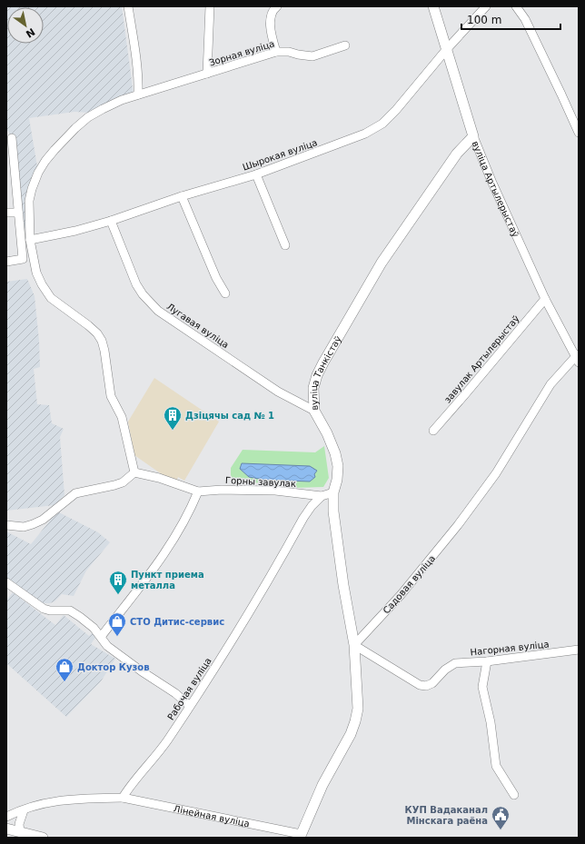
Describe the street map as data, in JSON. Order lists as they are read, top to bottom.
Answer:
{
  "streets": {
    "street": [
      "Зорная вуліца",
      "Шырокая вуліца",
      "вуліца Артылерыстаў",
      "Лугавая вуліца",
      "завулак Артылерыстаў",
      "вуліца Танкістаў",
      "Горны завулак",
      "Садовая вуліца",
      "Нагорная вуліца",
      "Рабочая вуліца",
      "Лінейная вуліца"
    ]
  },
  "crossings": [
    ["Зорная вуліца", "Шырокая вуліца"],
    ["Шырокая вуліца", "вуліца Артылерыстаў"],
    ["Шырокая вуліца", "Лугавая вуліца"],
    ["вуліца Артылерыстаў", "завулак Артылерыстаў"],
    ["вуліца Артылерыстаў", "вуліца Танкістаў"],
    ["вуліца Артылерыстаў", "Садовая вуліца"],
    ["Лугавая вуліца", "вуліца Танкістаў"],
    ["вуліца Танкістаў", "Садовая вуліца"],
    ["вуліца Танкістаў", "Нагорная вуліца"],
    ["Горны завулак", "Рабочая вуліца"],
    ["Садовая вуліца", "Нагорная вуліца"],
    ["Рабочая вуліца", "Лінейная вуліца"]
  ],
  "places": {
    "building": ["Дзіцячы сад № 1", "Пункт приема металла"],
    "shop": ["СТО Дитис-сервис", "Доктор Кузов"],
    "public building": ["КУП Вадаканал Мінскага раёна"]
  },
  "scale_bar": "100 m",
  "north": "bottom right"
}
